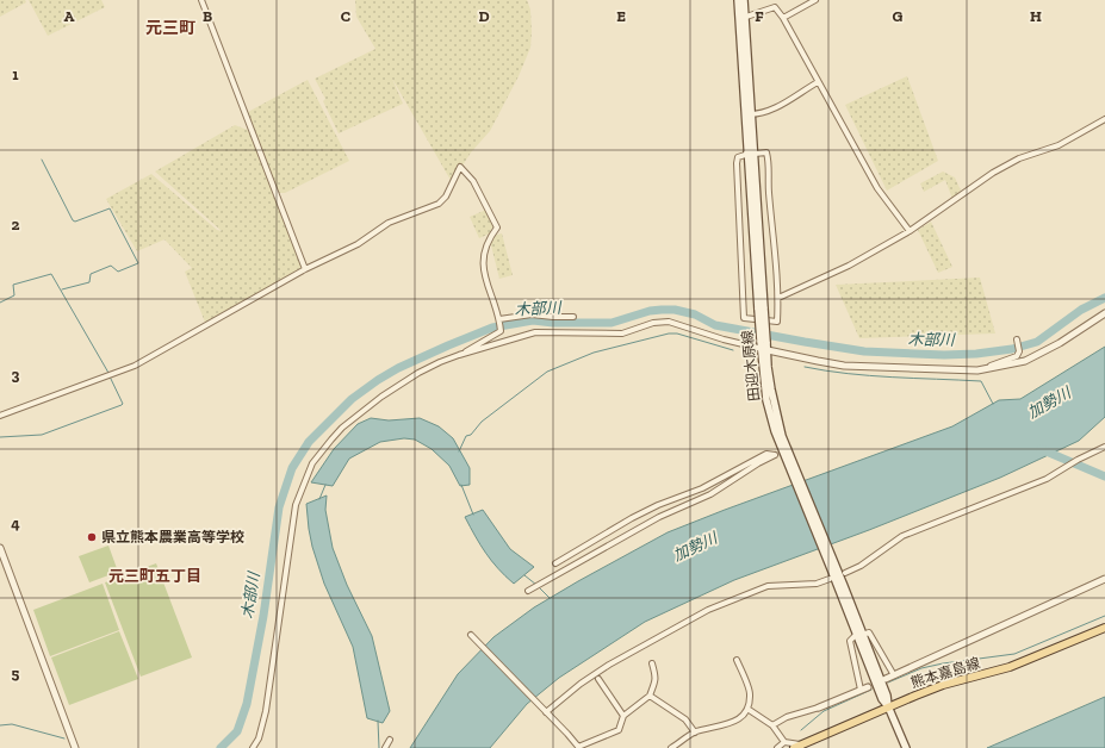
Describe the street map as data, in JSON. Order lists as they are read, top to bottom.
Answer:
{
  "streets": {
    "main road": ["田迎木原線", "熊本嘉島線"]
  },
  "crossings": [
    ["田迎木原線", "熊本嘉島線"]
  ],
  "districts": ["元三町", "元三町五丁目"],
  "water": ["木部川", "加勢川"],
  "places": ["県立熊本農業高等学校"],
  "grid": {
    "columns": [
      "A",
      "B",
      "C",
      "D",
      "E",
      "F",
      "G",
      "H"
    ],
    "rows": [
      "1",
      "2",
      "3",
      "4",
      "5"
    ]
  }
}
